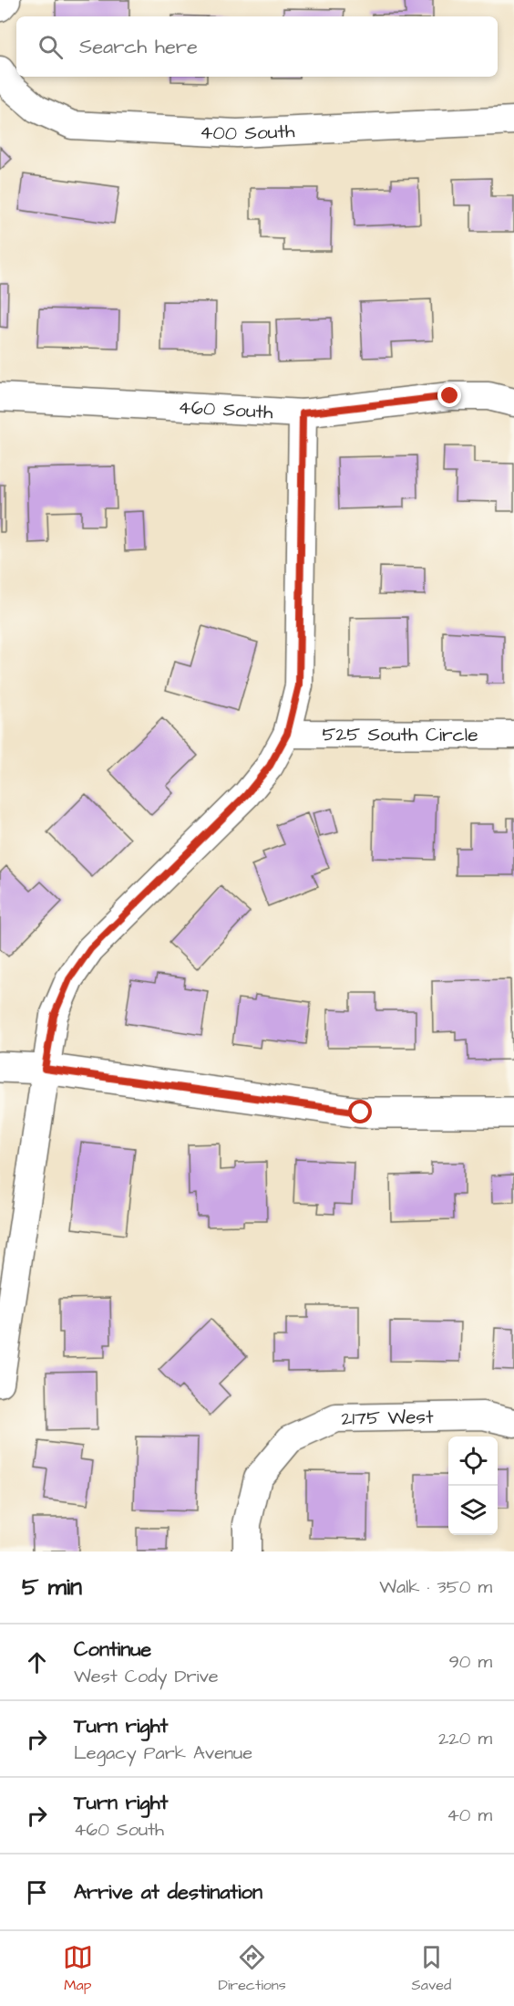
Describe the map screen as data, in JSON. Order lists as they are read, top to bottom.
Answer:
{
  "streets": {
    "street": [
      "400 South",
      "460 South",
      "525 South Circle",
      "2175 West"
    ]
  },
  "page": {
    "search": "Search here",
    "heading": ["5 min", "Walk · 350 m"],
    "list": [
      ["Continue", "West Cody Drive", "90 m"],
      ["Turn right", "Legacy Park Avenue", "220 m"],
      ["Turn right", "460 South", "40 m"],
      "Arrive at destination"
    ],
    "nav": ["Map", "Directions", "Saved"]
  }
}
